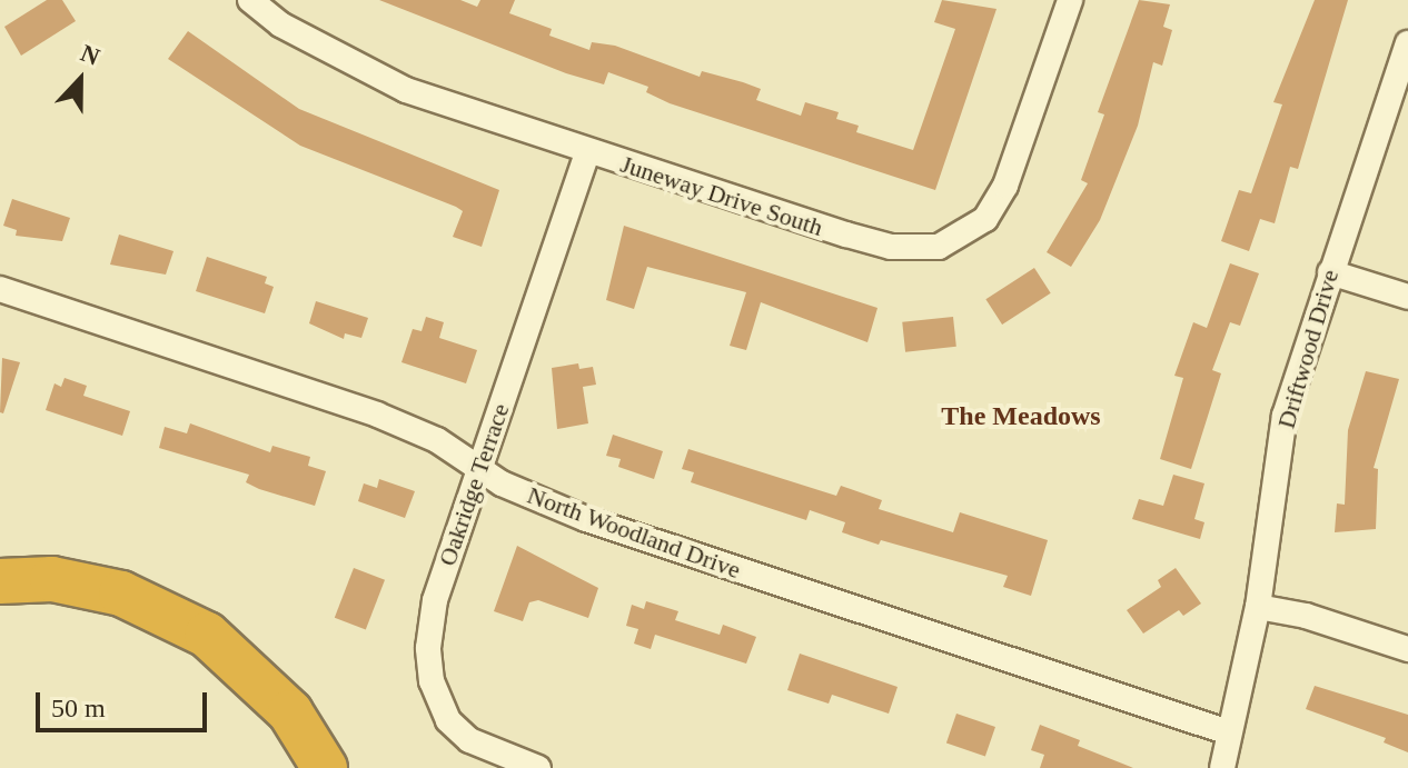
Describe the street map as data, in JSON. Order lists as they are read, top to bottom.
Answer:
{
  "streets": {
    "street": [
      "Juneway Drive South",
      "Driftwood Drive",
      "Oakridge Terrace",
      "North Woodland Drive"
    ]
  },
  "crossings": [
    ["Juneway Drive South", "Oakridge Terrace"],
    ["Driftwood Drive", "North Woodland Drive"],
    ["Oakridge Terrace", "North Woodland Drive"]
  ],
  "districts": ["The Meadows"],
  "scale_bar": "50 m",
  "north": "top"
}
